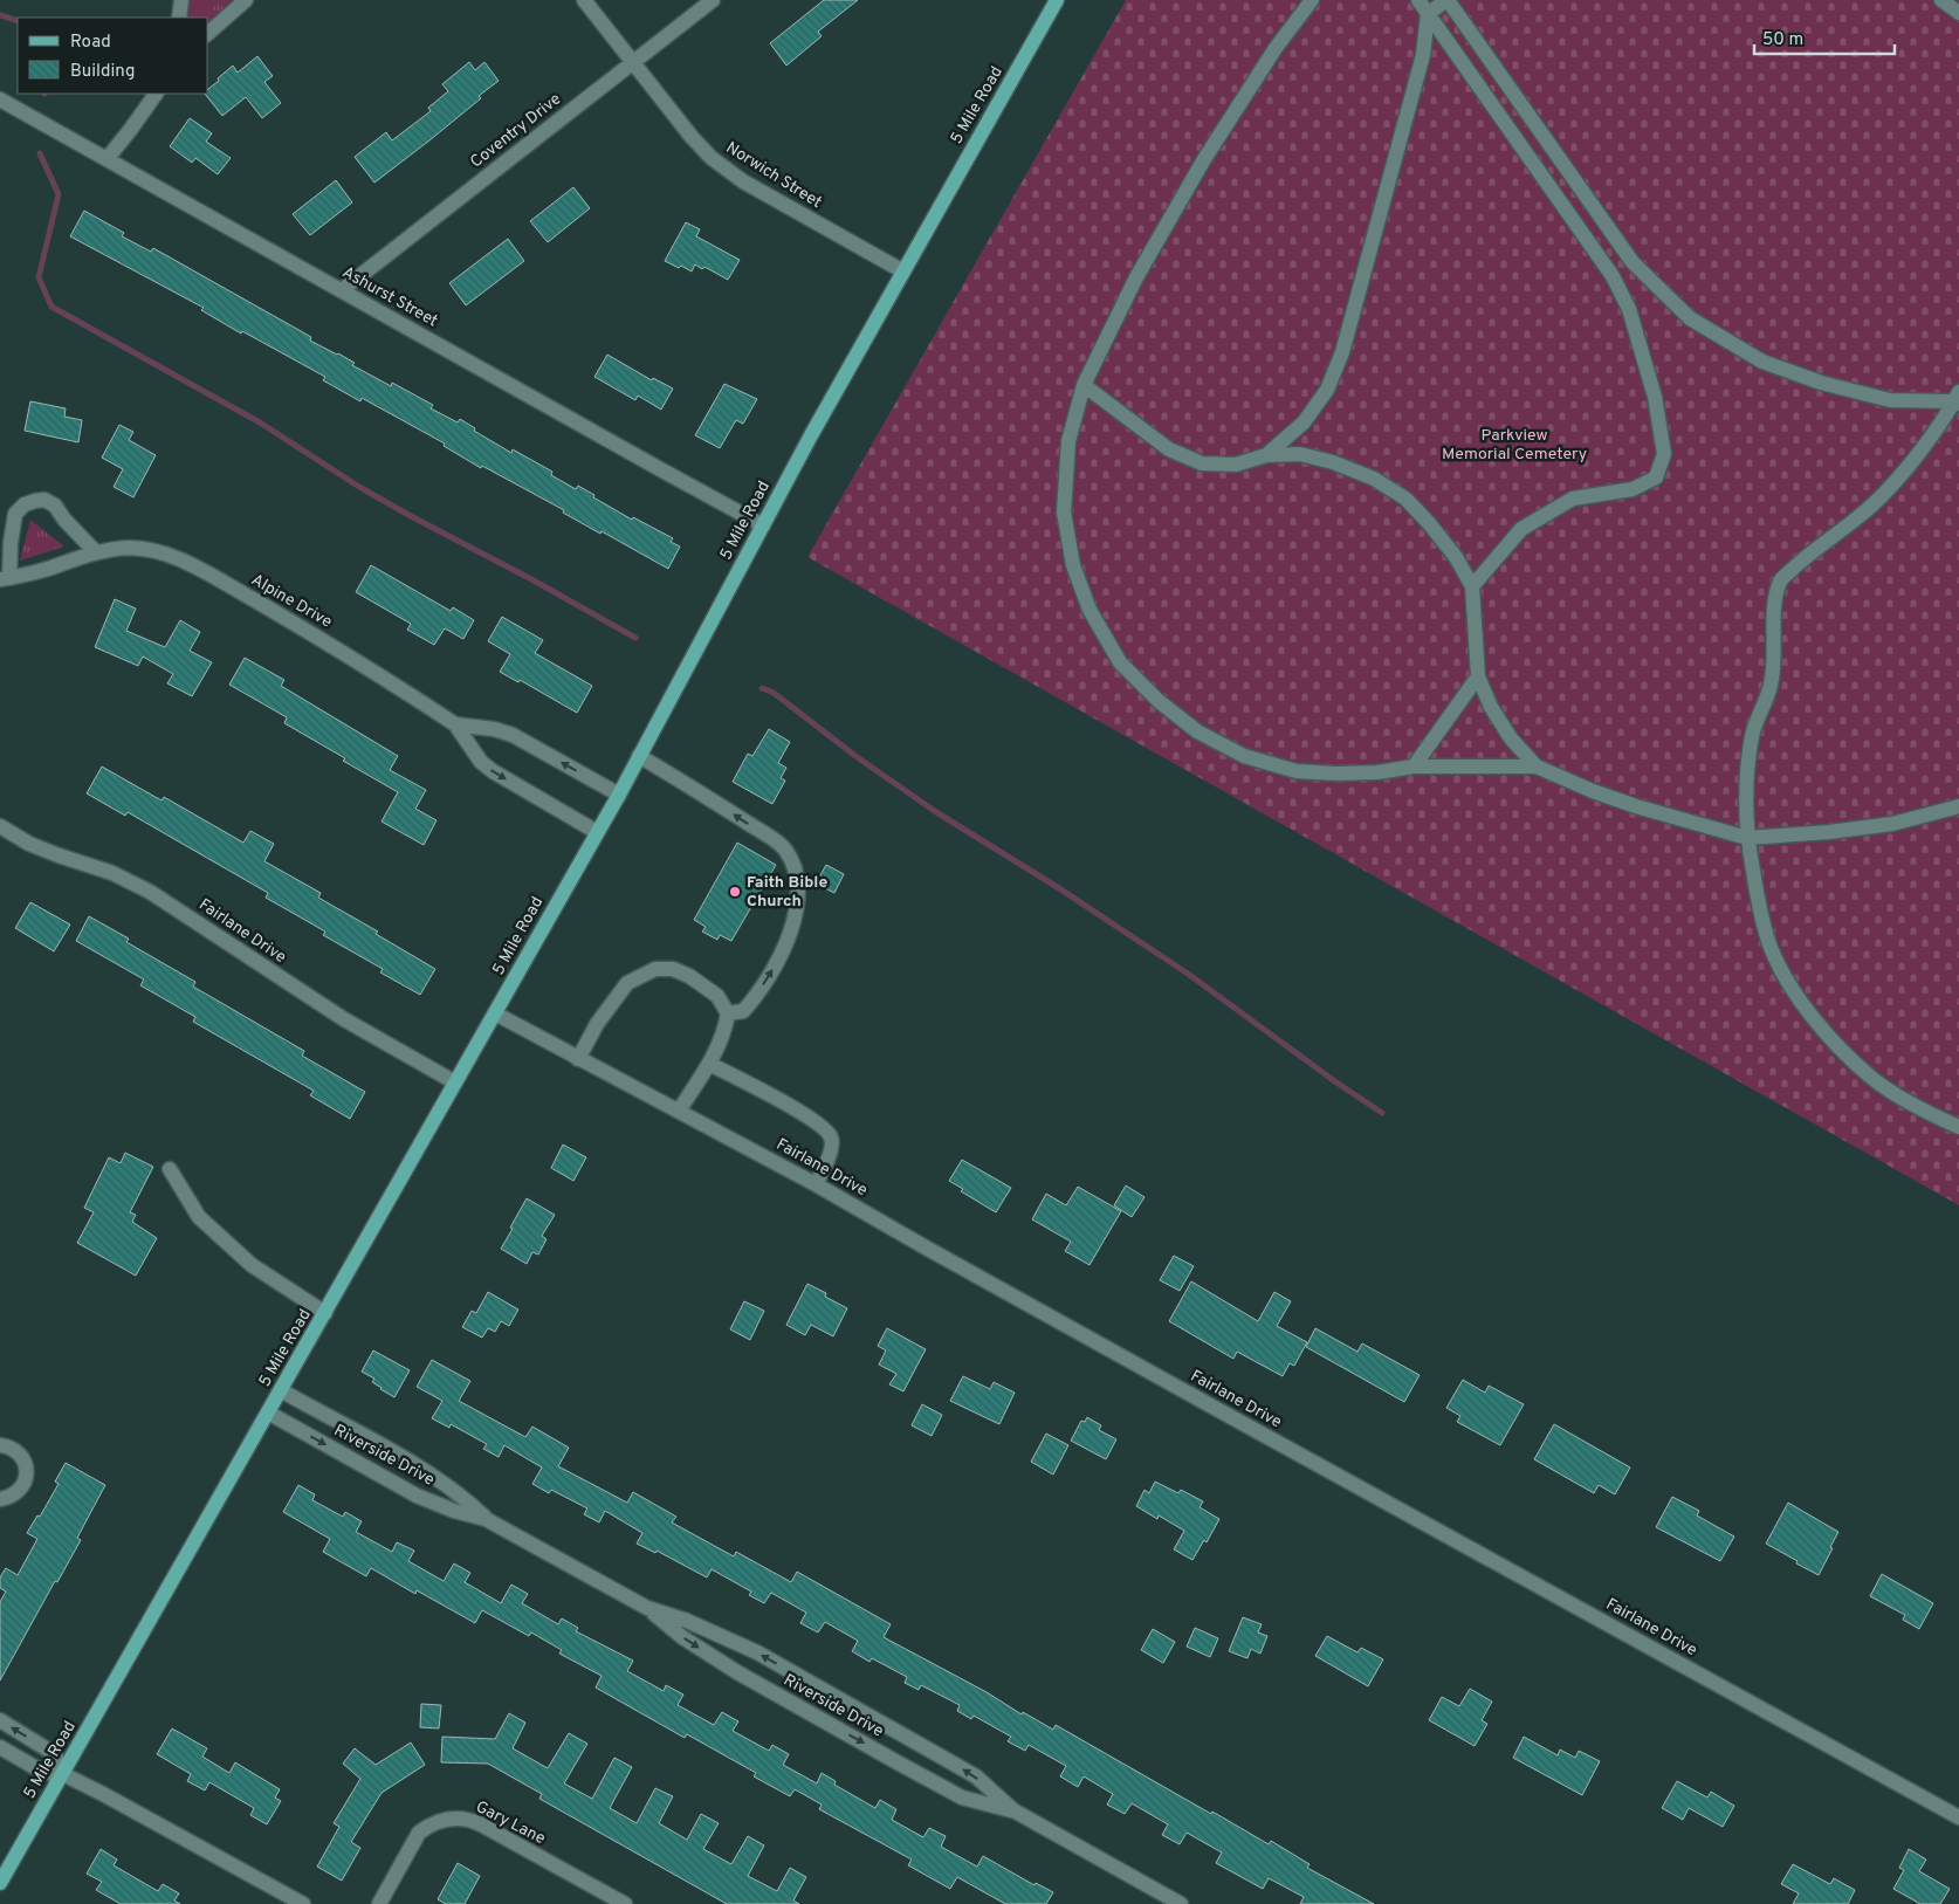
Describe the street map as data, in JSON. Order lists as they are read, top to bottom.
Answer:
{
  "streets": {
    "main road": ["5 Mile Road"],
    "street": [
      "Coventry Drive",
      "Norwich Street",
      "Ashurst Street",
      "Alpine Drive",
      "Fairlane Drive",
      "Riverside Drive",
      "Gary Lane"
    ]
  },
  "crossings": [
    ["5 Mile Road", "Norwich Street"],
    ["5 Mile Road", "Ashurst Street"],
    ["5 Mile Road", "Alpine Drive"],
    ["5 Mile Road", "Fairlane Drive"],
    ["5 Mile Road", "Riverside Drive"],
    ["Coventry Drive", "Norwich Street"],
    ["Coventry Drive", "Ashurst Street"]
  ],
  "parks": ["Parkview Memorial Cemetery"],
  "places": ["Faith Bible Church"],
  "legend": ["Road", "Building"],
  "scale_bar": "50 m"
}
